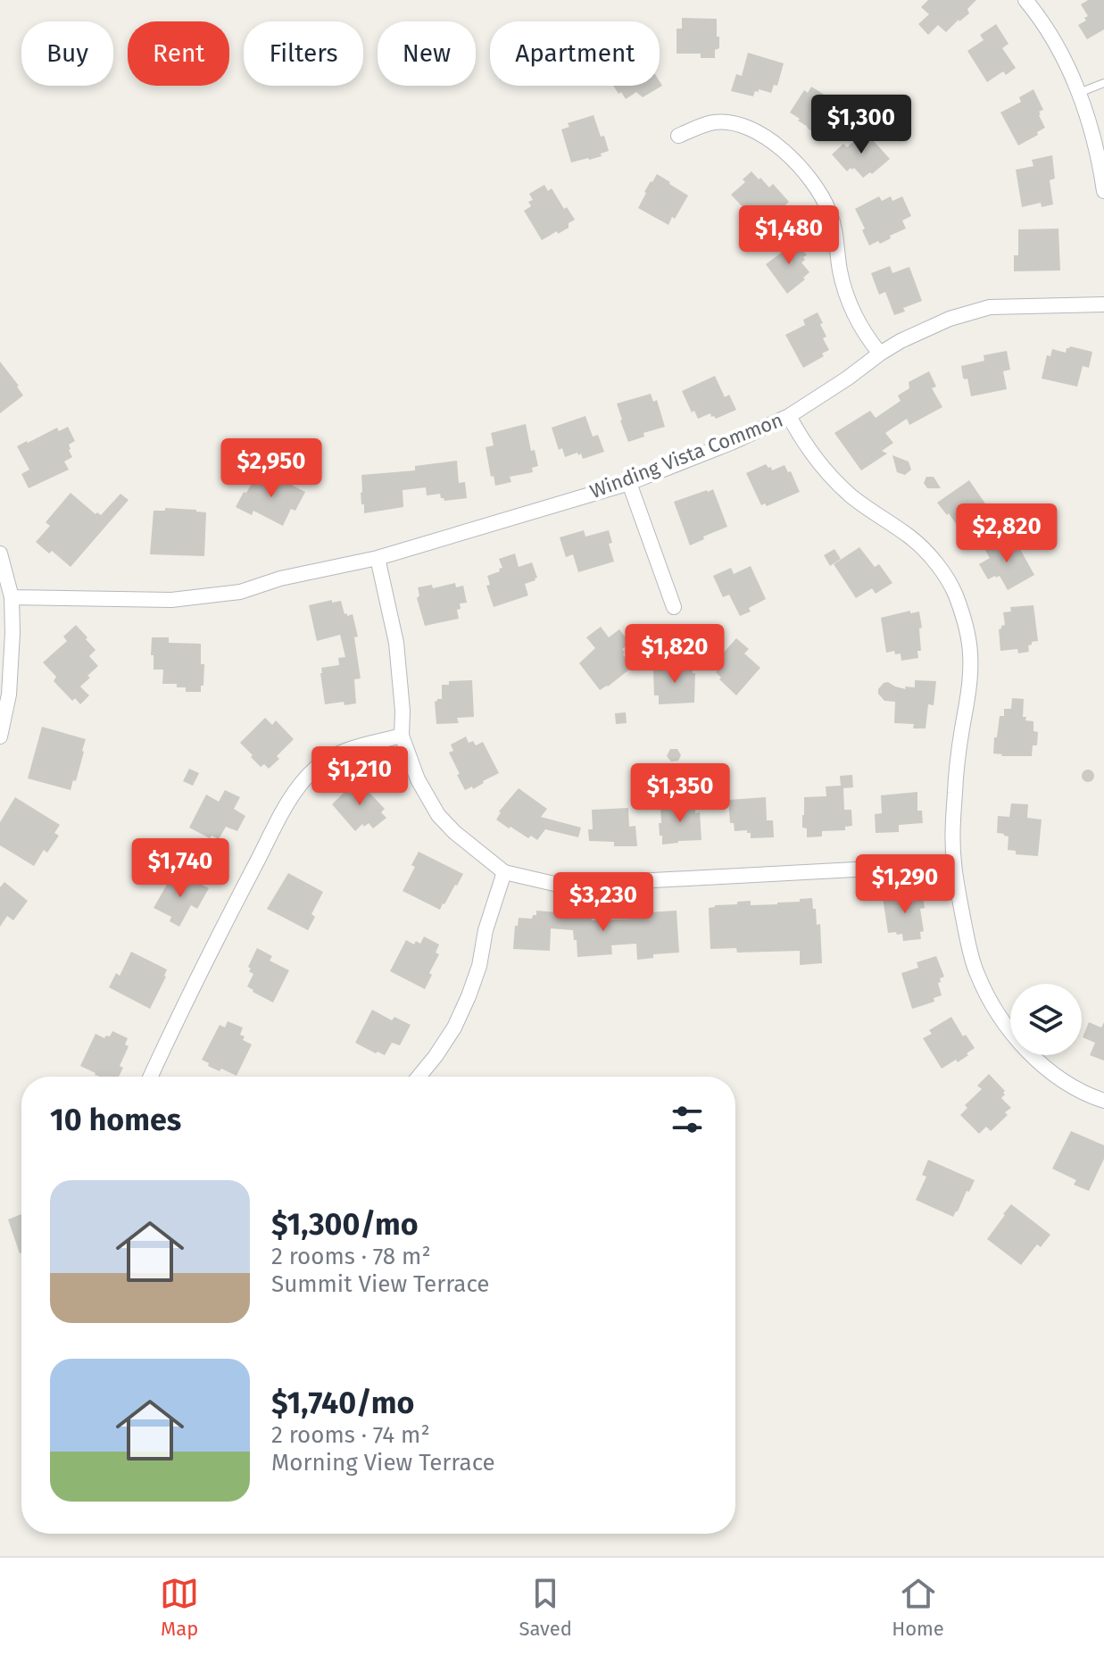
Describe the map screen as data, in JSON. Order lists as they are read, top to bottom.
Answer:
{
  "streets": {
    "street": ["Winding Vista Common"]
  },
  "page": {
    "chip": [
      "Buy",
      "Rent",
      "Filters",
      "New",
      "Apartment"
    ],
    "price": [
      "$1,300",
      "$1,480",
      "$2,950",
      "$2,820",
      "$1,820",
      "$1,210",
      "$1,350",
      "$1,740",
      "$1,290",
      "$3,230"
    ],
    "heading": "10 homes",
    "list": [
      {
        "name": "$1,300/mo",
        "note": "2 rooms · 78 m² · Summit View Terrace"
      },
      {
        "name": "$1,740/mo",
        "note": "2 rooms · 74 m² · Morning View Terrace"
      }
    ],
    "tabs": ["Map", "Saved", "Home"]
  }
}
